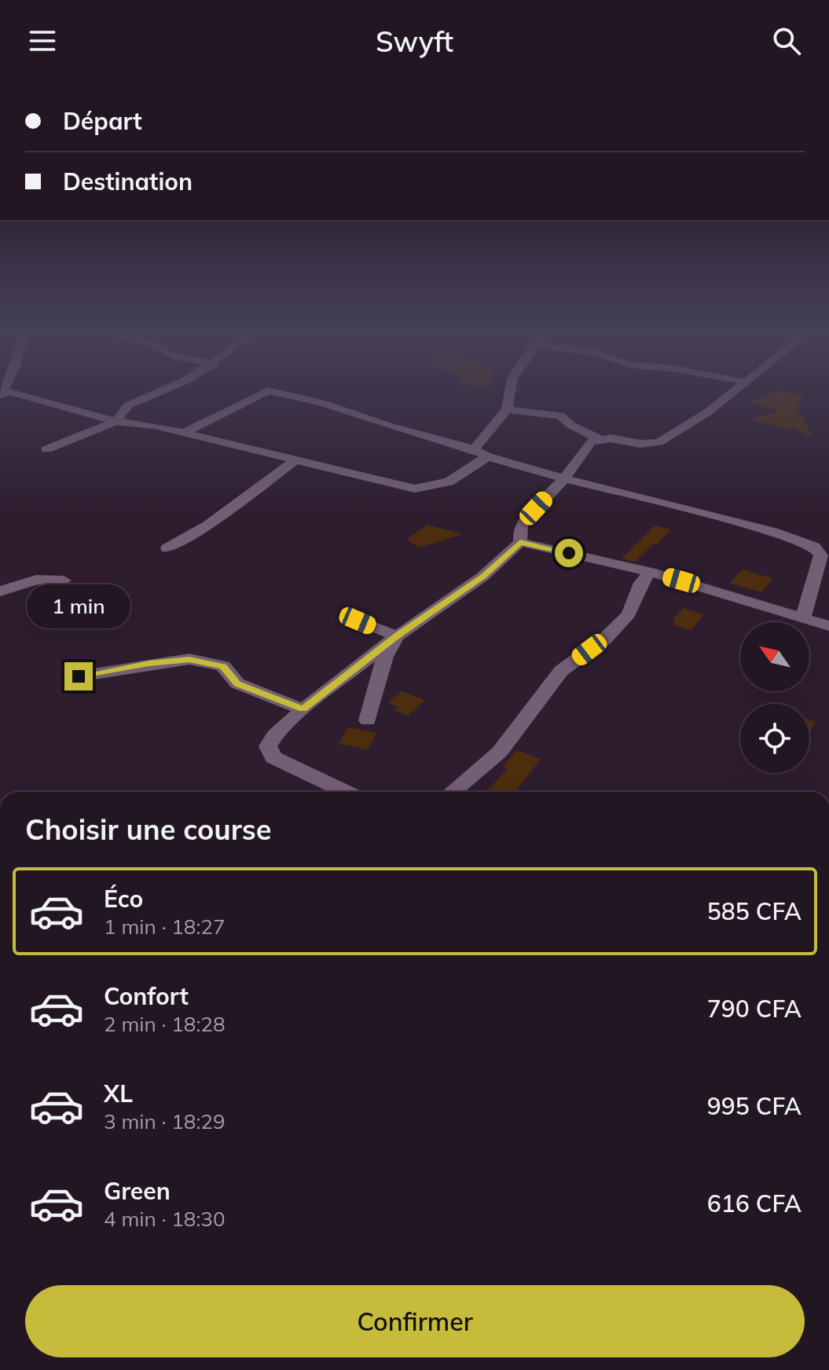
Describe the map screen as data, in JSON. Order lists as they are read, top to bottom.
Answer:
{
  "north": "top left",
  "page": {
    "header": "Swyft",
    "banner": ["Départ", "Destination"],
    "bubble": "1 min",
    "heading": "Choisir une course",
    "list": [
      {
        "name": "Éco",
        "note": "1 min · 18:27",
        "value": "585 CFA"
      },
      {
        "name": "Confort",
        "note": "2 min · 18:28",
        "value": "790 CFA"
      },
      {
        "name": "XL",
        "note": "3 min · 18:29",
        "value": "995 CFA"
      },
      {
        "name": "Green",
        "note": "4 min · 18:30",
        "value": "616 CFA"
      }
    ],
    "buttons": "Confirmer"
  }
}
